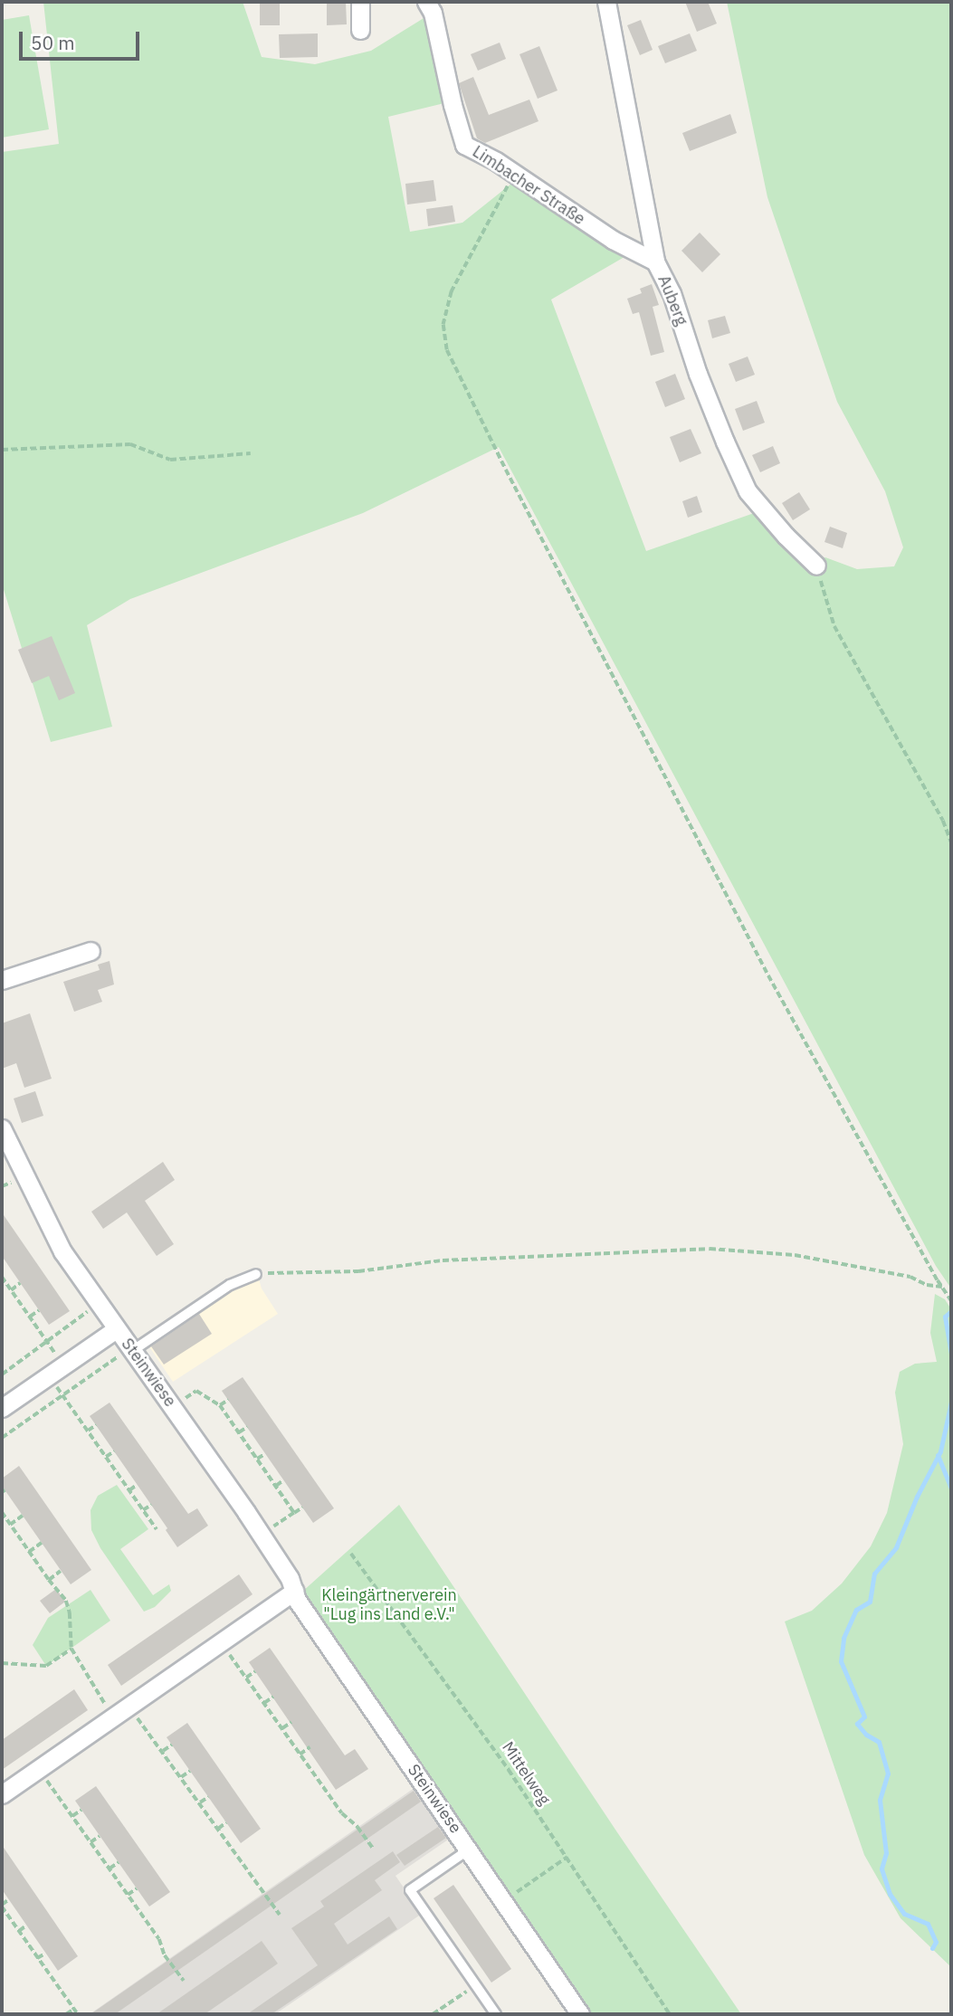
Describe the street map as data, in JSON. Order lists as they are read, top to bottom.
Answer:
{
  "streets": {
    "street": ["Limbacher Straße", "Auberg", "Steinwiese"],
    "path": ["Mittelweg"]
  },
  "crossings": [
    ["Limbacher Straße", "Auberg"]
  ],
  "parks": ["Kleingärtnerverein \"Lug ins Land e.V.\""],
  "scale_bar": "50 m"
}
